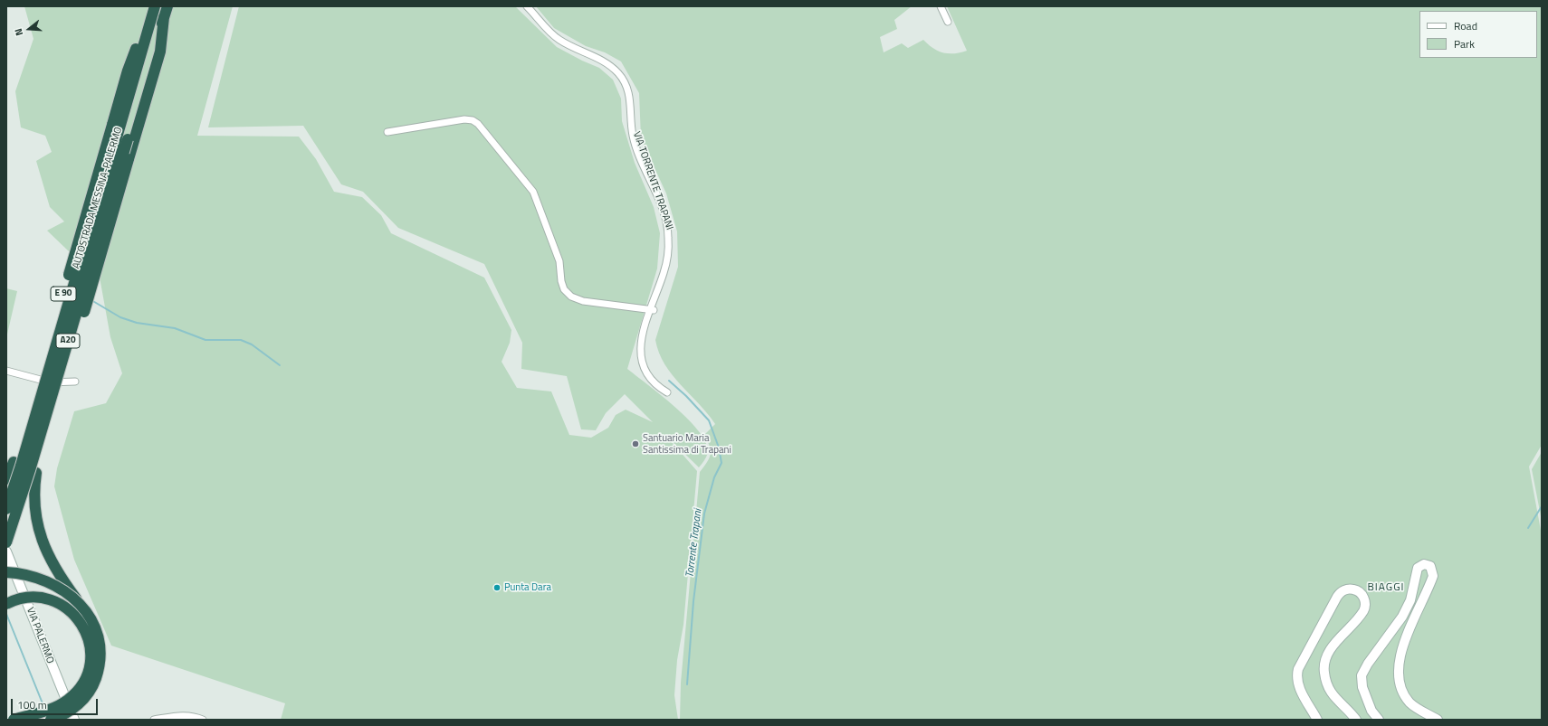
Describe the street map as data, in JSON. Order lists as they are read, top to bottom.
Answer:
{
  "streets": {
    "highway": ["AUTOSTRADA MESSINA-PALERMO", "E 90", "A20"],
    "main road": ["VIA PALERMO"],
    "street": ["VIA TORRENTE TRAPANI"]
  },
  "crossings": [
    ["AUTOSTRADA MESSINA-PALERMO", "E 90"]
  ],
  "districts": ["BIAGGI"],
  "water": ["Torrente Trapani"],
  "places": ["Santuario Maria Santissima di Trapani", "Punta Dara"],
  "legend": ["Road", "Park"],
  "scale_bar": "100 m",
  "north": "left"
}
